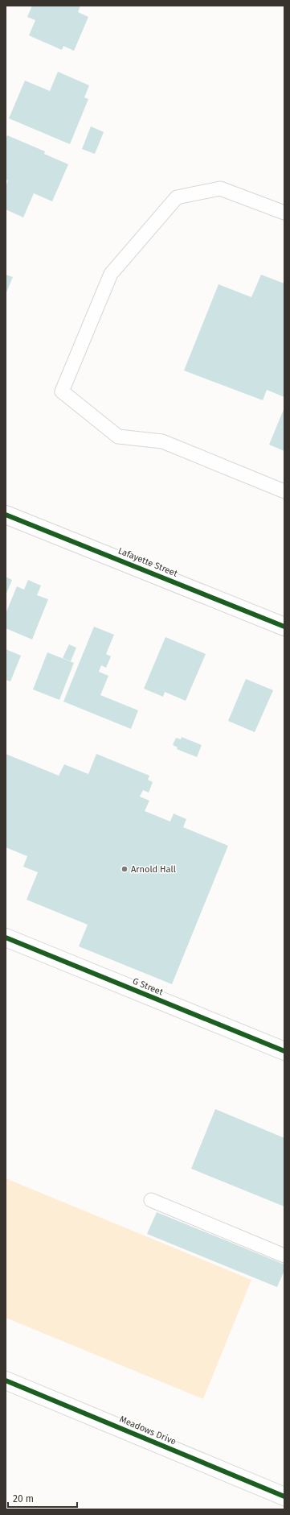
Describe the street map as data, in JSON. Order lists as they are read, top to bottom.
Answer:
{
  "streets": {
    "street": ["Lafayette Street", "G Street", "Meadows Drive"]
  },
  "places": ["Arnold Hall"],
  "scale_bar": "20 m"
}
